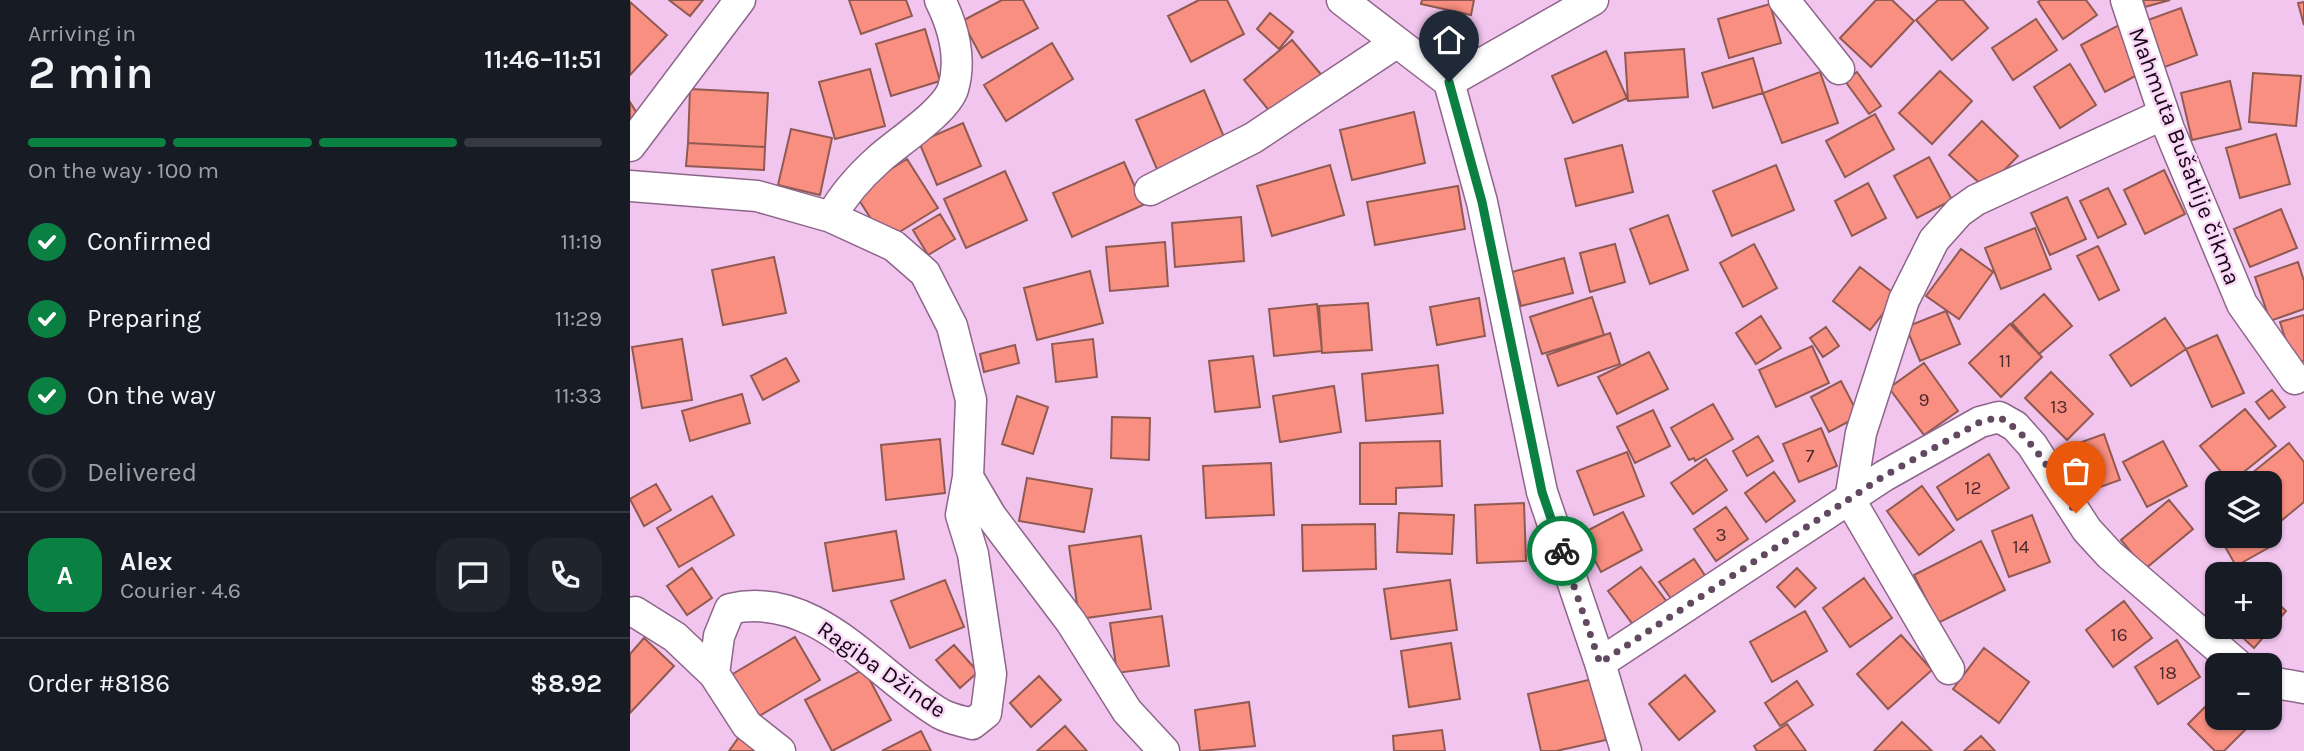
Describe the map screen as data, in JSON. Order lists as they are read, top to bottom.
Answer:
{
  "streets": {
    "street": ["Mahmuta Bušatlije čikma", "Ragiba Džinde"]
  },
  "house_numbers": [
    "11",
    "9",
    "13",
    "7",
    "12",
    "3",
    "14",
    "16",
    "18"
  ],
  "page": {
    "heading": ["2 min", "Arriving in", "11:46–11:51"],
    "panel": [
      "Alex",
      "Courier · 4.6",
      "Order #8186",
      "$8.92"
    ],
    "bar": "On the way · 100 m",
    "list": [
      ["Confirmed", "11:19"],
      ["Preparing", "11:29"],
      ["On the way", "11:33"],
      "Delivered"
    ],
    "map_buttons": ["+", "−"],
    "round": "A"
  }
}
